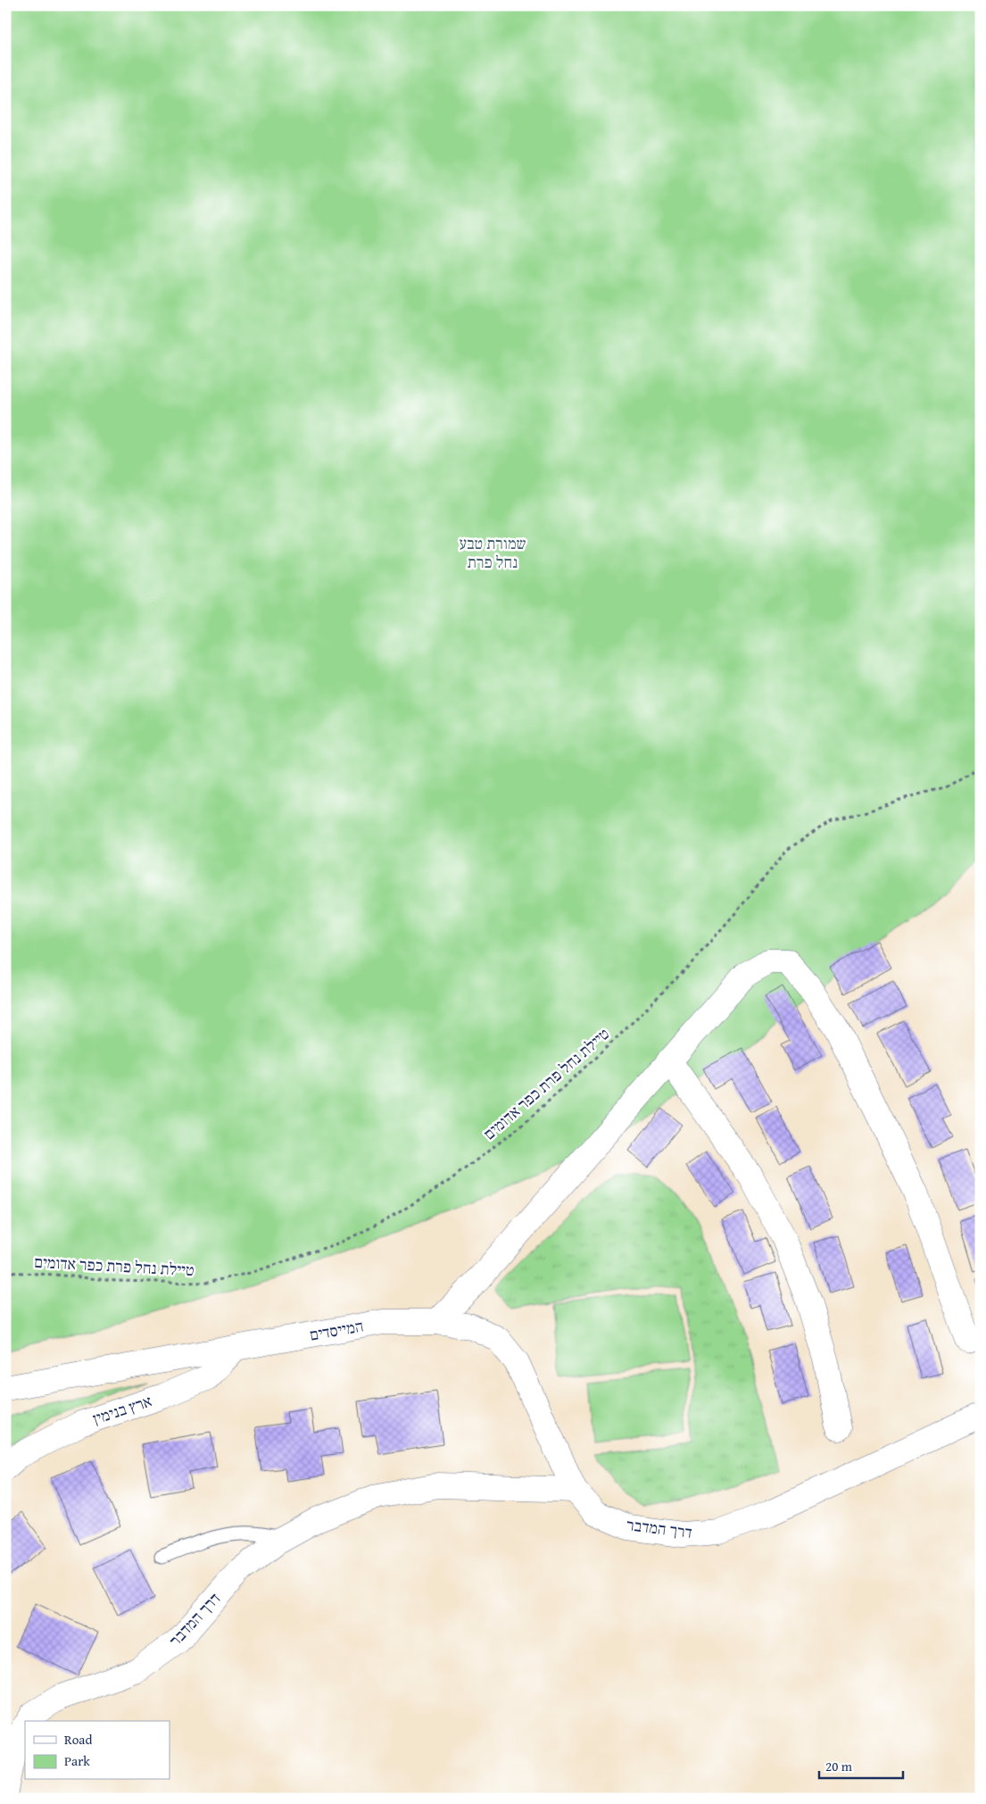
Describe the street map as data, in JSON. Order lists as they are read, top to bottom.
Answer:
{
  "streets": {
    "street": ["המייסדים", "ארץ בנימין", "דרך המדבר"],
    "path": ["טיילת נחל פרת כפר אדומים"]
  },
  "crossings": [
    ["המייסדים", "ארץ בנימין"],
    ["המייסדים", "דרך המדבר"]
  ],
  "parks": ["שמורת טבע נחל פרת"],
  "legend": ["Road", "Park"],
  "scale_bar": "20 m"
}
